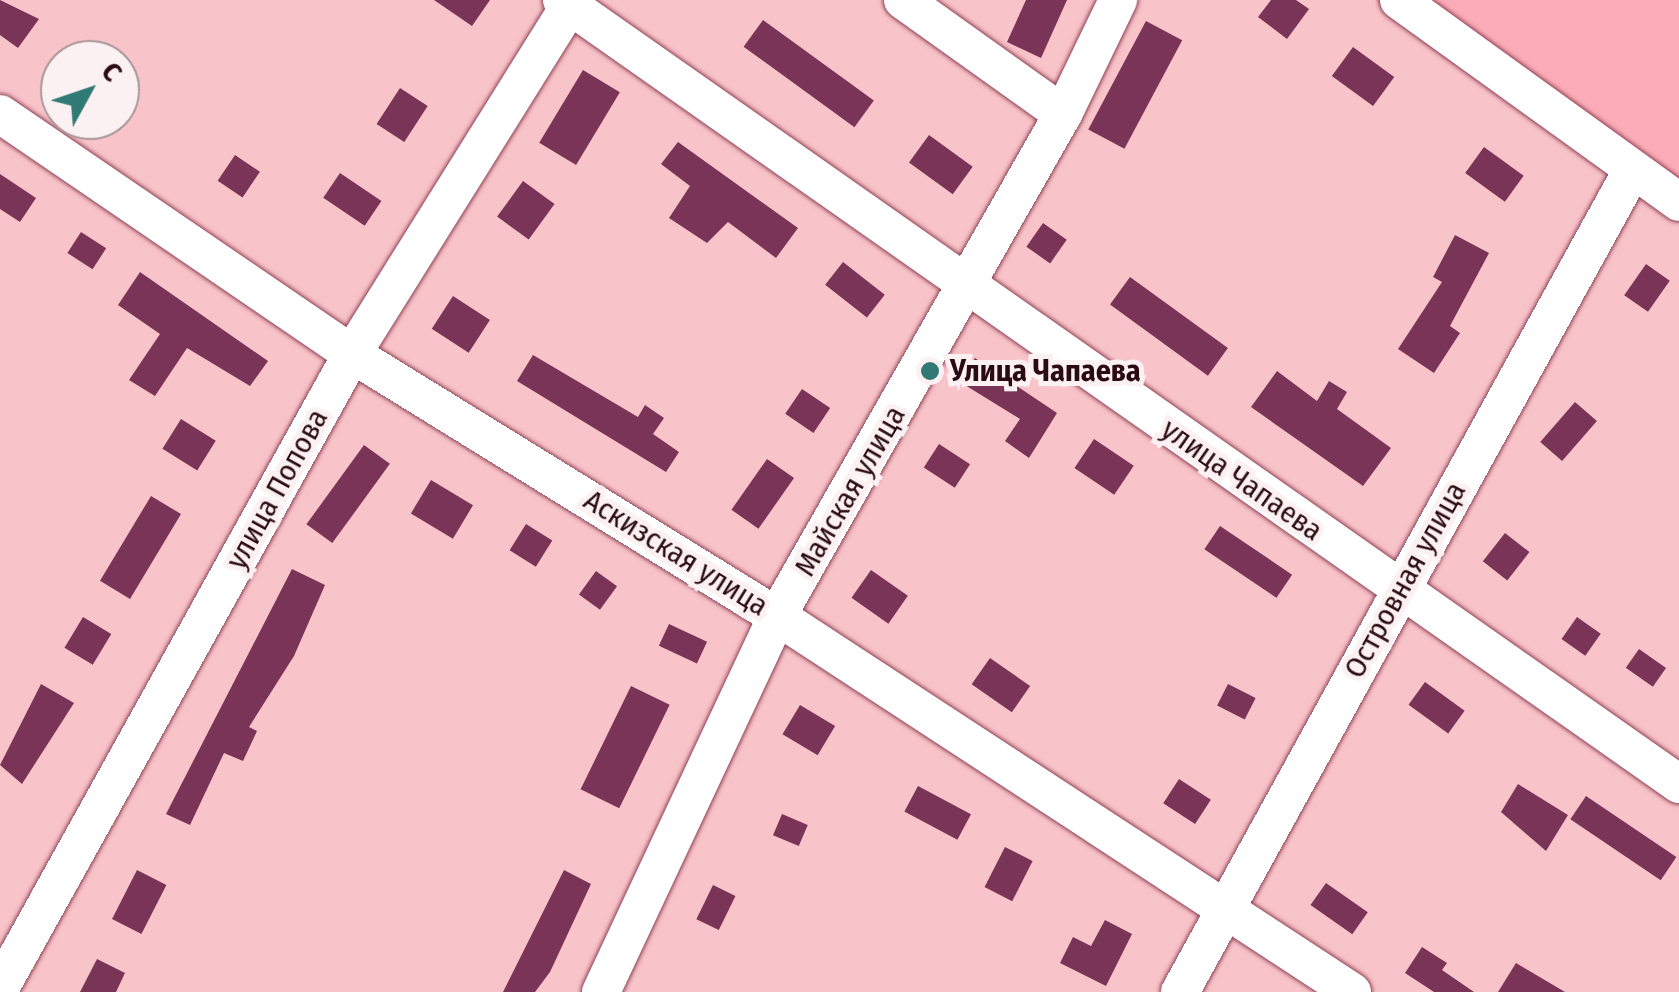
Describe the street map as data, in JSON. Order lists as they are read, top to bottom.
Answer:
{
  "streets": {
    "street": [
      "улица Чапаева",
      "улица Попова",
      "Майская улица",
      "Аскизская улица",
      "Островная улица"
    ]
  },
  "crossings": [
    ["улица Чапаева", "улица Попова"],
    ["улица Чапаева", "Майская улица"],
    ["улица Чапаева", "Островная улица"],
    ["улица Попова", "Аскизская улица"],
    ["Майская улица", "Аскизская улица"],
    ["Аскизская улица", "Островная улица"]
  ],
  "places": ["Улица Чапаева"],
  "north": "top right"
}
